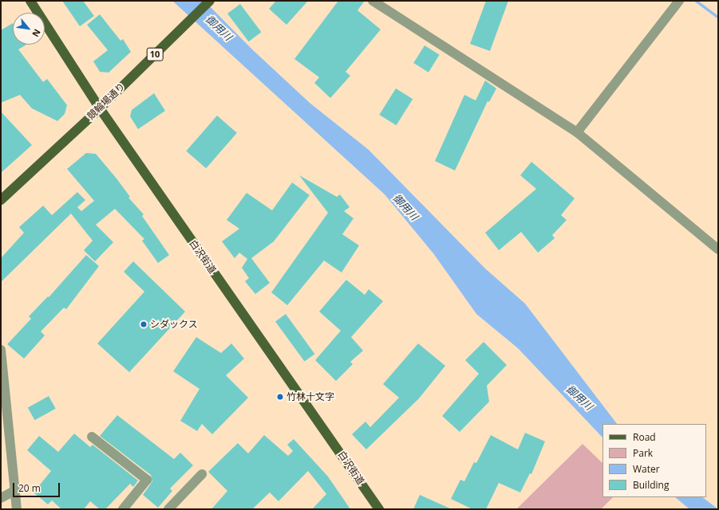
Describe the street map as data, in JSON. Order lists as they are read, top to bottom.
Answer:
{
  "streets": {
    "main road": ["10", "競輪場通り", "白沢街道"]
  },
  "crossings": [
    ["競輪場通り", "白沢街道"]
  ],
  "water": ["御用川"],
  "places": ["シダックス", "竹林十文字"],
  "legend": [
    "Road",
    "Park",
    "Water",
    "Building"
  ],
  "scale_bar": "20 m",
  "north": "bottom right"
}
